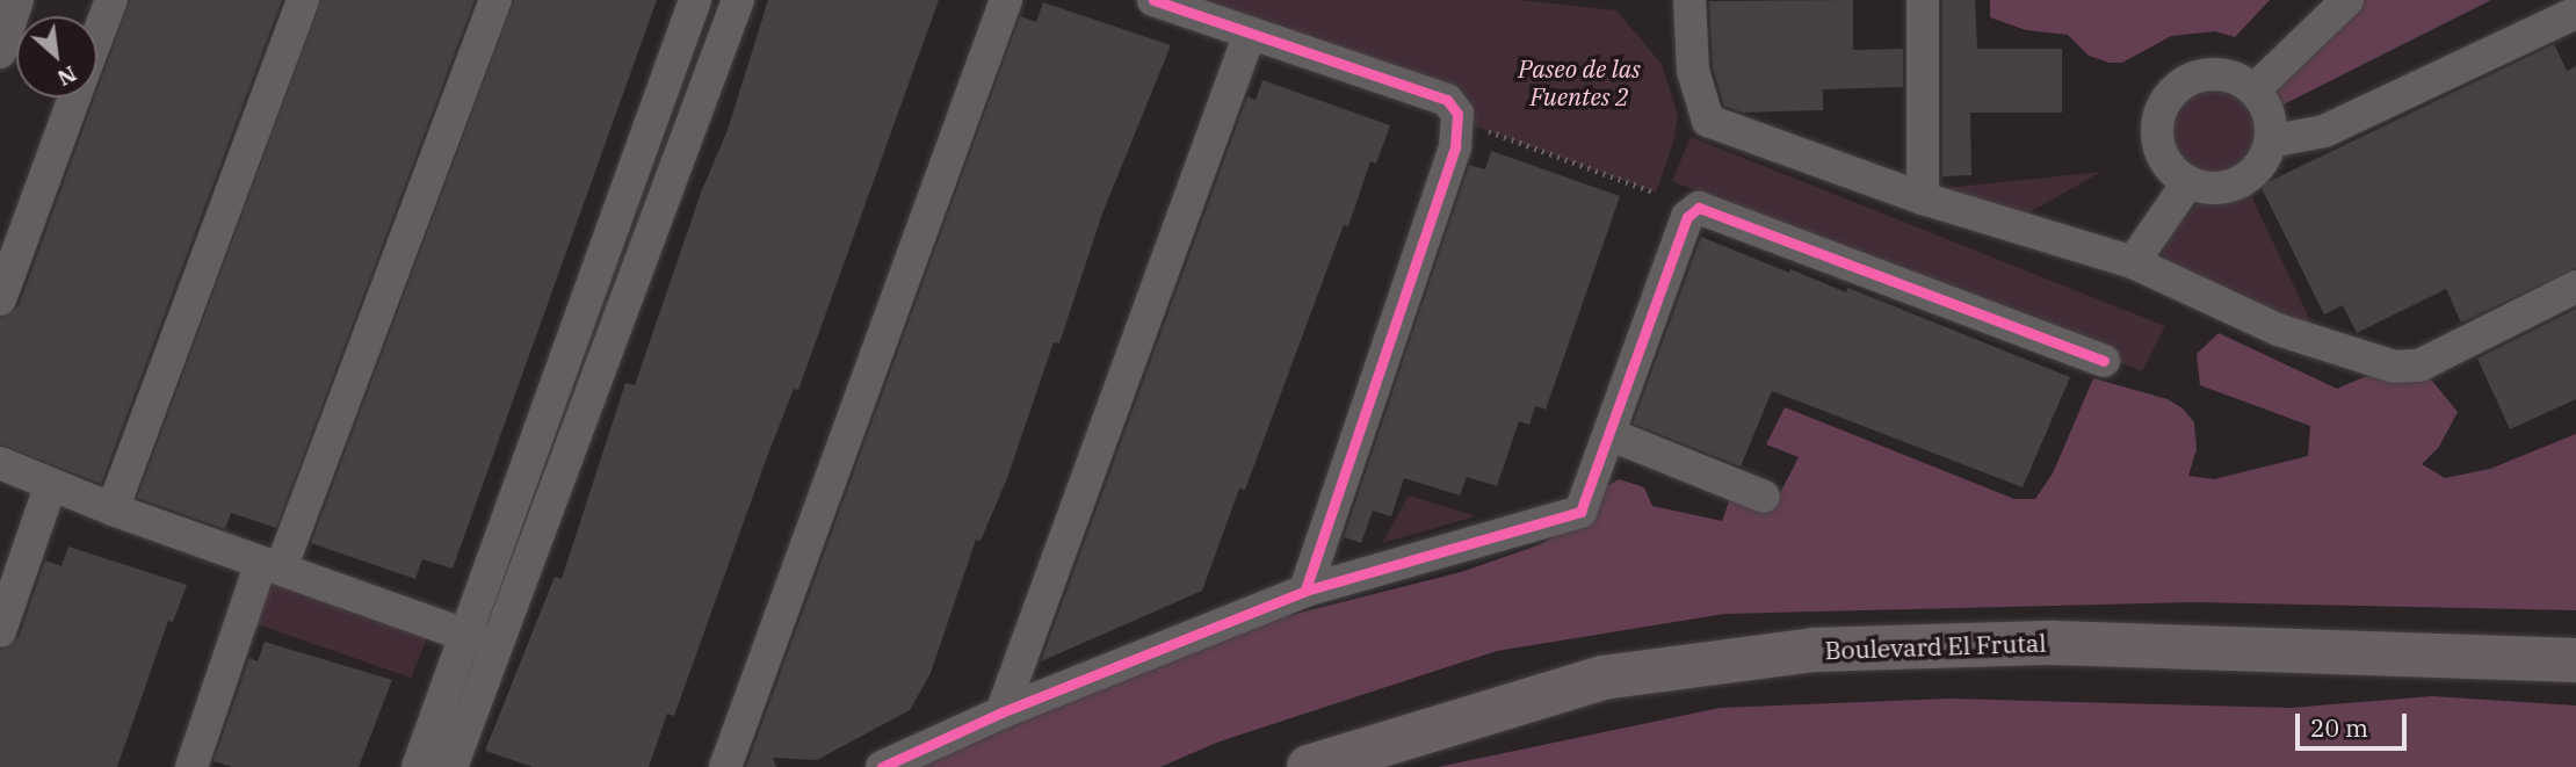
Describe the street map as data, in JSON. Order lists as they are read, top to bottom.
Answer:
{
  "streets": {
    "main road": ["Boulevard El Frutal"]
  },
  "parks": ["Paseo de las Fuentes 2"],
  "scale_bar": "20 m",
  "north": "bottom right"
}
